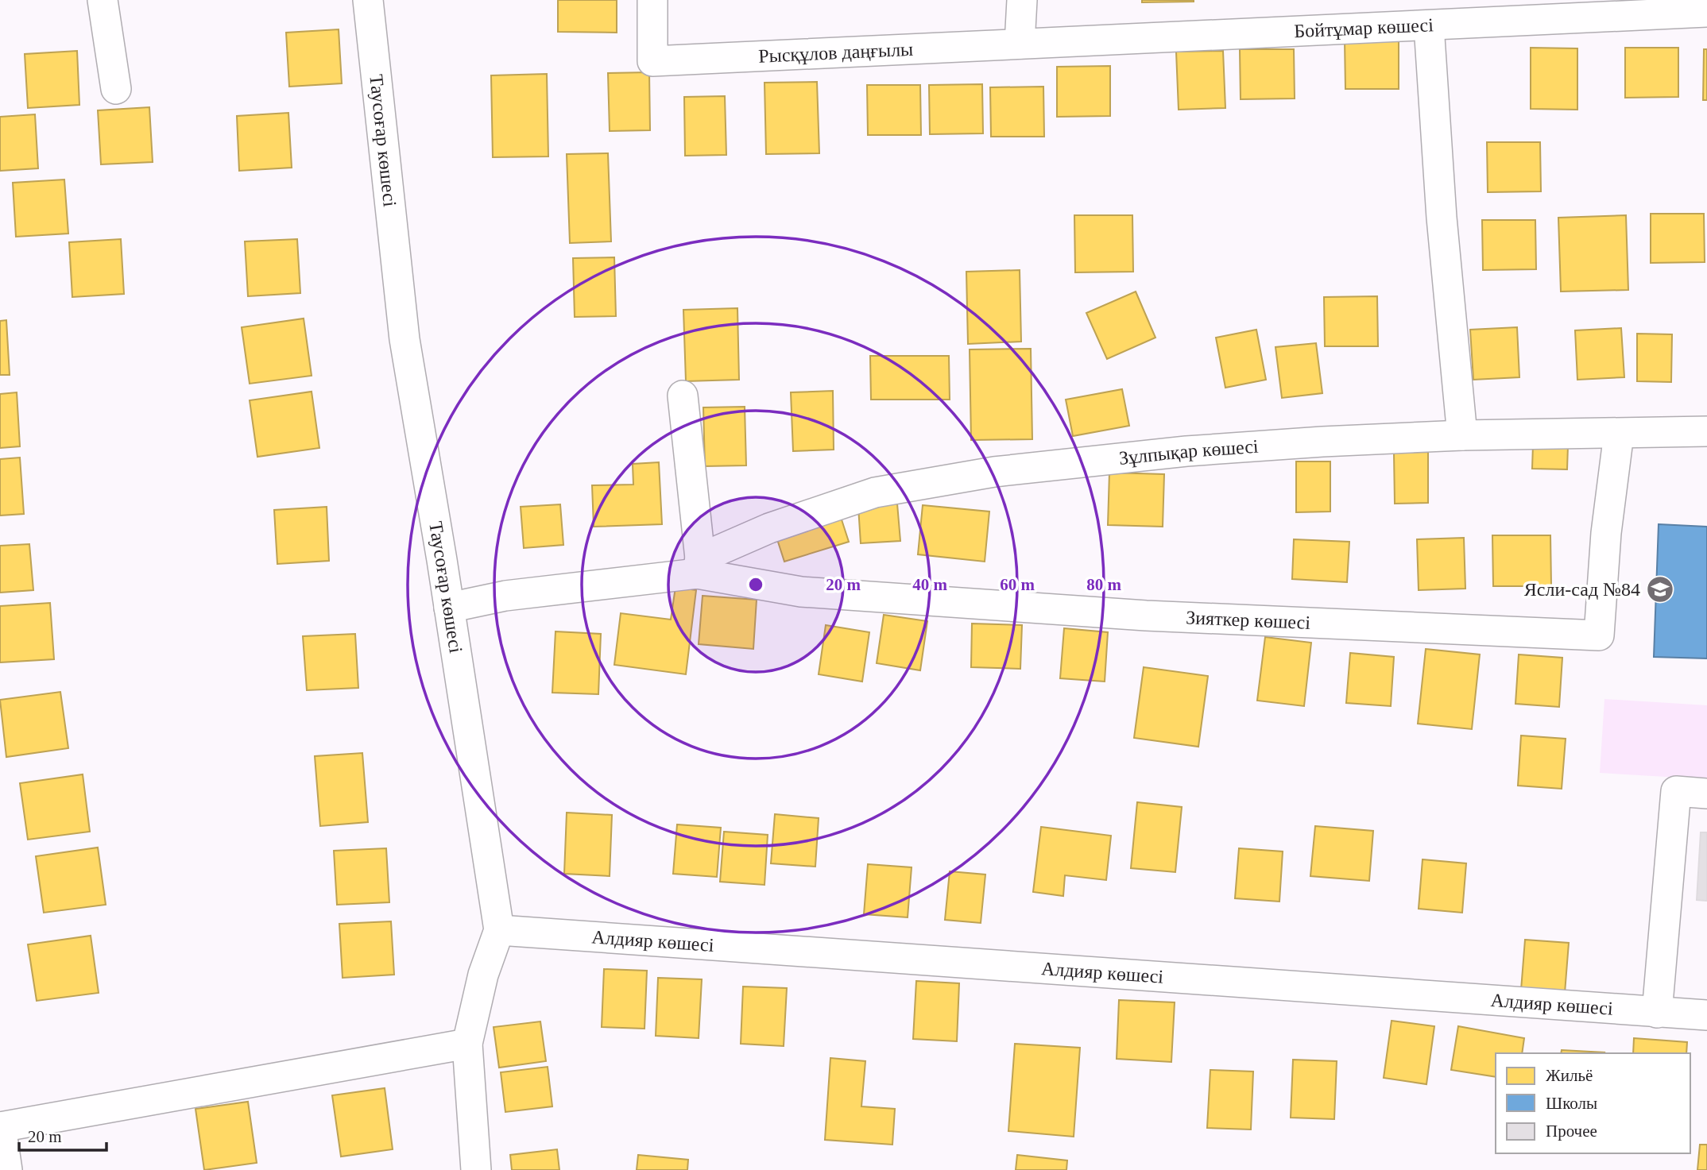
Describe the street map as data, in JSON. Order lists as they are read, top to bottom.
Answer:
{
  "streets": {
    "street": [
      "Бойтұмар көшесі",
      "Рысқұлов даңғылы",
      "Тауcоғар көшесі",
      "Зұлпықар көшесі",
      "Зияткер көшесі",
      "Алдияр көшесі"
    ]
  },
  "crossings": [
    ["Бойтұмар көшесі", "Рысқұлов даңғылы"],
    ["Тауcоғар көшесі", "Алдияр көшесі"],
    ["Зұлпықар көшесі", "Зияткер көшесі"]
  ],
  "places": {
    "school or university": ["Ясли-сад №84"]
  },
  "legend": ["Жильё", "Школы", "Прочее"],
  "scale_bar": "20 m",
  "rings": [
    "20 m",
    "40 m",
    "60 m",
    "80 m"
  ]
}
